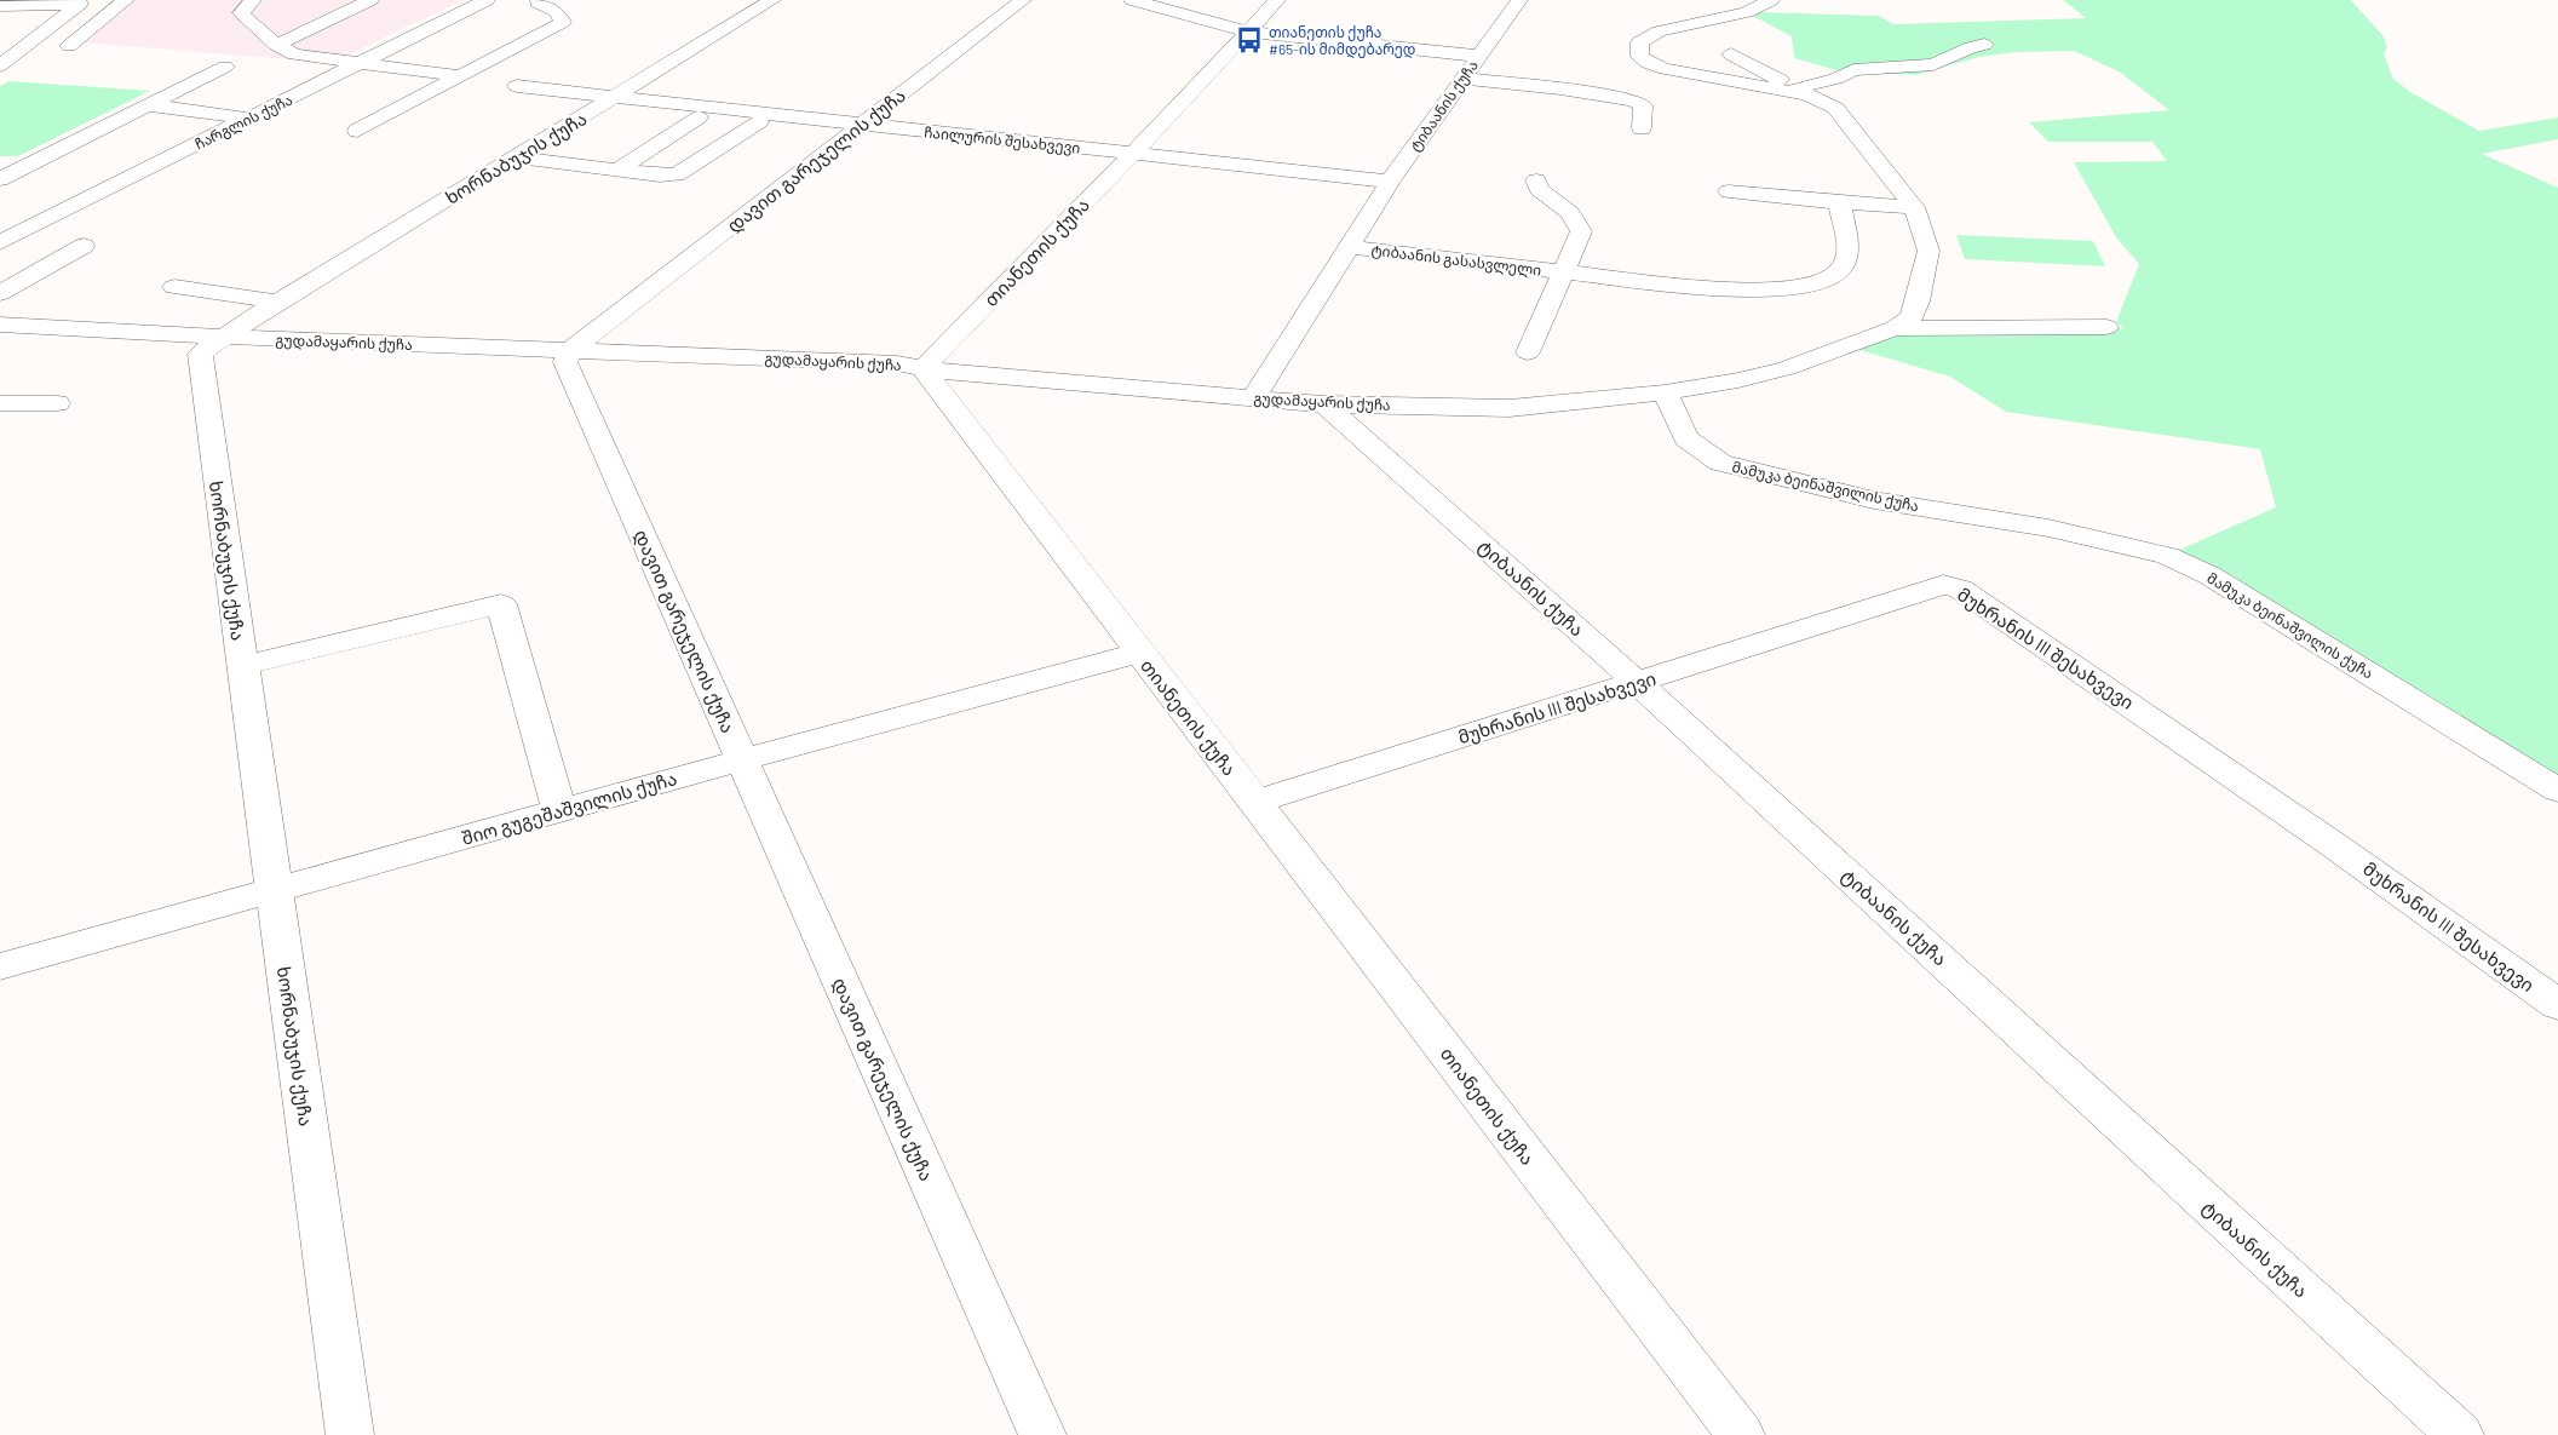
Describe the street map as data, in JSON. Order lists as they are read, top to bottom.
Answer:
{
  "streets": {
    "street": [
      "ტიბაანის ქუჩა",
      "ჩარგლის ქუჩა",
      "ჩაილურის შესახვევი",
      "ხორნაბუჯის ქუჩა",
      "დავით გარეჯელის ქუჩა",
      "თიანეთის ქუჩა",
      "ტიბაანის გასასვლელი",
      "გუდამაყარის ქუჩა",
      "მამუკა ბეინაშვილის ქუჩა",
      "მუხრანის III შესახვევი",
      "შიო გუგეშაშვილის ქუჩა"
    ]
  },
  "crossings": [
    ["ტიბაანის ქუჩა", "ჩაილურის შესახვევი"],
    ["ტიბაანის ქუჩა", "ტიბაანის გასასვლელი"],
    ["ტიბაანის ქუჩა", "გუდამაყარის ქუჩა"],
    ["ტიბაანის ქუჩა", "მუხრანის III შესახვევი"],
    ["ჩაილურის შესახვევი", "ხორნაბუჯის ქუჩა"],
    ["ჩაილურის შესახვევი", "დავით გარეჯელის ქუჩა"],
    ["ჩაილურის შესახვევი", "თიანეთის ქუჩა"],
    ["ხორნაბუჯის ქუჩა", "გუდამაყარის ქუჩა"],
    ["ხორნაბუჯის ქუჩა", "შიო გუგეშაშვილის ქუჩა"],
    ["დავით გარეჯელის ქუჩა", "გუდამაყარის ქუჩა"],
    ["დავით გარეჯელის ქუჩა", "შიო გუგეშაშვილის ქუჩა"],
    ["თიანეთის ქუჩა", "გუდამაყარის ქუჩა"],
    ["თიანეთის ქუჩა", "მუხრანის III შესახვევი"],
    ["თიანეთის ქუჩა", "შიო გუგეშაშვილის ქუჩა"],
    ["გუდამაყარის ქუჩა", "მამუკა ბეინაშვილის ქუჩა"]
  ],
  "places": {
    "bus stop": ["თიანეთის ქუჩა #65-ის მიმდებარედ"]
  }
}
